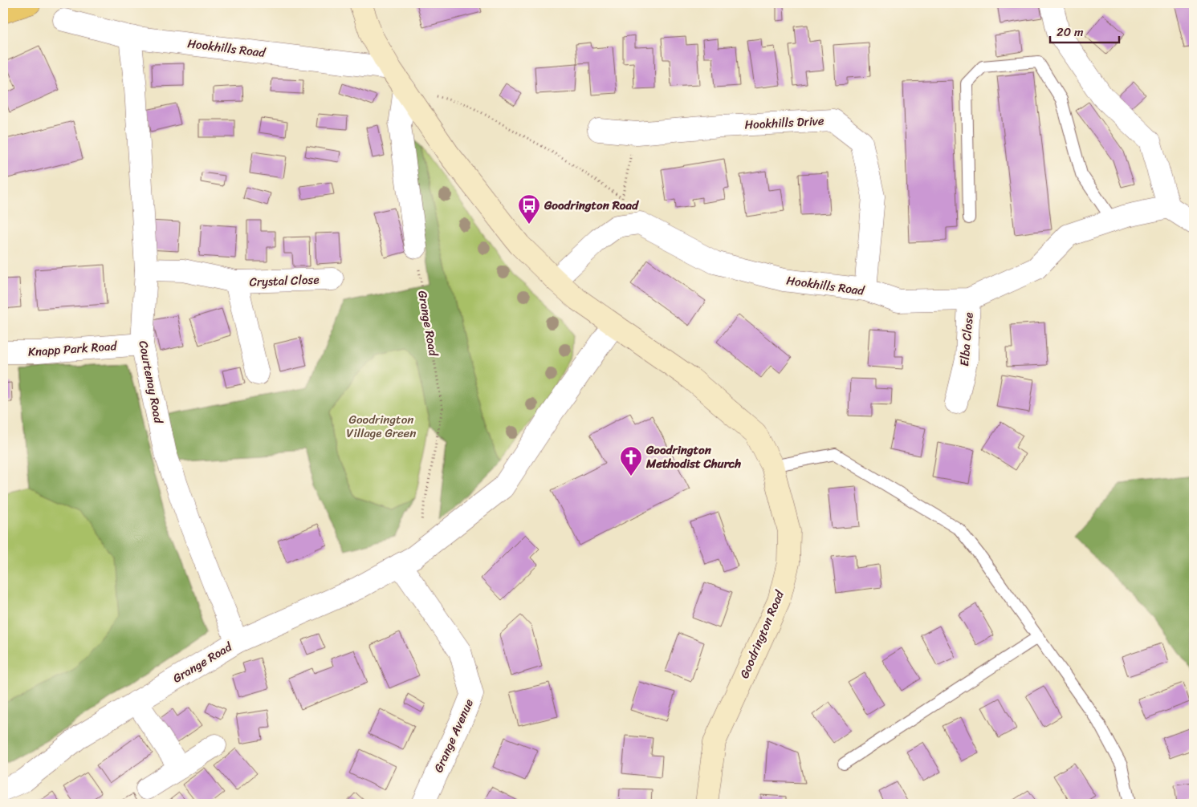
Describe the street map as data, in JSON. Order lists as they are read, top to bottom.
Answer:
{
  "streets": {
    "street": [
      "Hookhills Road",
      "Hookhills Drive",
      "Crystal Close",
      "Grange Road",
      "Elba Close",
      "Knapp Park Road",
      "Courtenay Road",
      "Goodrington Road",
      "Grange Avenue"
    ]
  },
  "crossings": [
    ["Hookhills Road", "Hookhills Drive"],
    ["Hookhills Road", "Elba Close"],
    ["Hookhills Road", "Courtenay Road"],
    ["Hookhills Road", "Goodrington Road"],
    ["Crystal Close", "Courtenay Road"],
    ["Grange Road", "Courtenay Road"],
    ["Grange Road", "Goodrington Road"],
    ["Grange Road", "Grange Avenue"],
    ["Knapp Park Road", "Courtenay Road"]
  ],
  "parks": ["Goodrington Village Green"],
  "places": {
    "bus stop": ["Goodrington Road"],
    "church": ["Goodrington Methodist Church"]
  },
  "scale_bar": "20 m"
}
